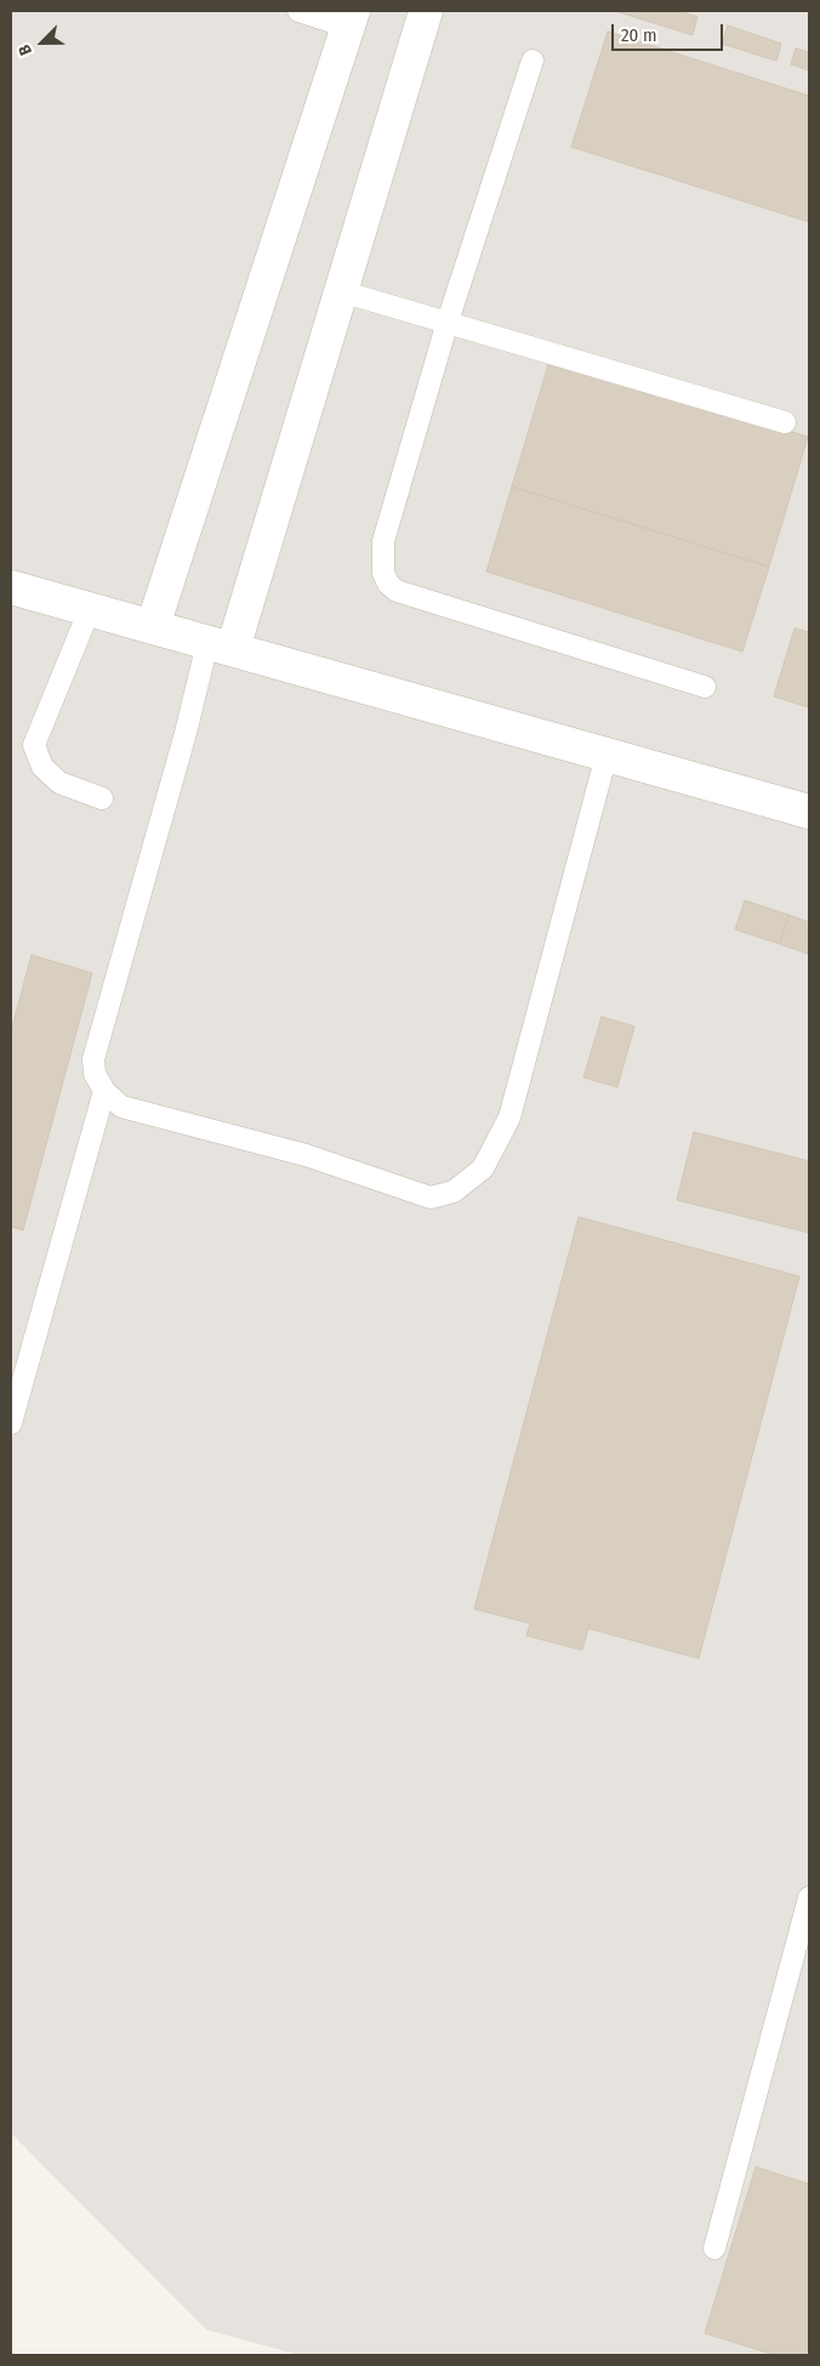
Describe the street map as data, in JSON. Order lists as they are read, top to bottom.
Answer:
{
  "scale_bar": "20 m",
  "north": "bottom left"
}
